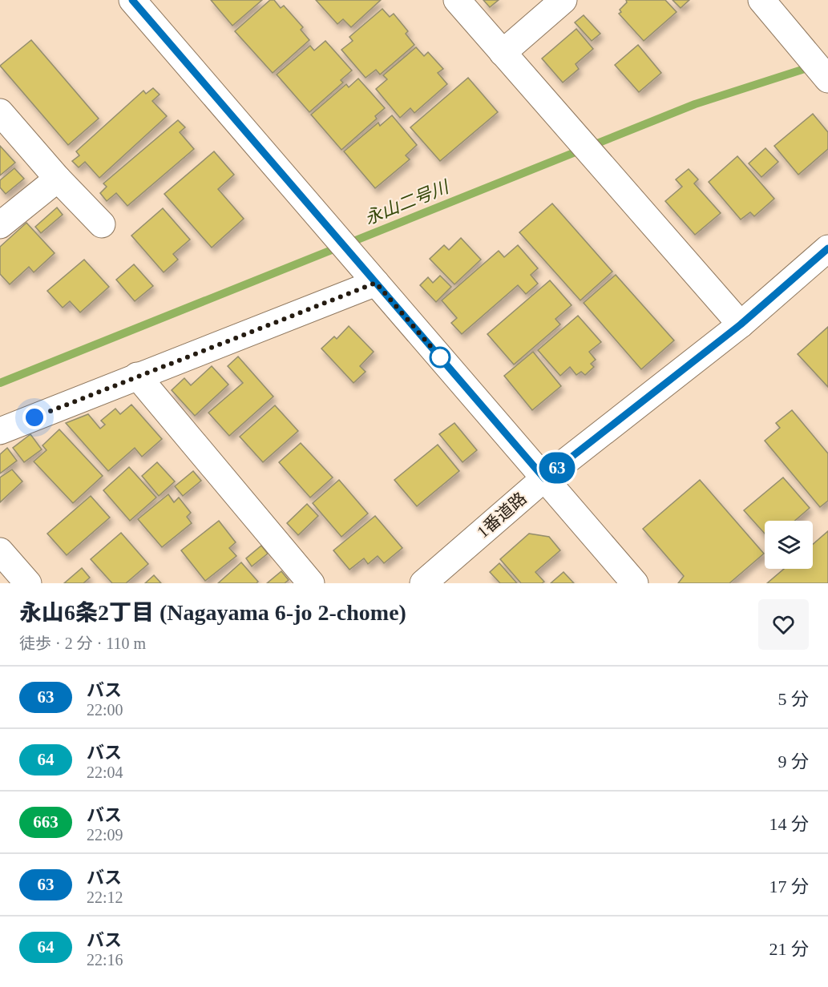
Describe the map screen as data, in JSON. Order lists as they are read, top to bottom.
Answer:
{
  "streets": {
    "street": ["1番道路"]
  },
  "water": ["永山二号川"],
  "lines": ["bus line 63"],
  "page": {
    "on_map": "63",
    "heading": ["永山6条2丁目 (Nagayama 6-jo 2-chome)", "徒歩 · 2 分 · 110 m"],
    "list": [
      {
        "mark": "63",
        "name": "バス",
        "note": "22:00",
        "value": "5 分"
      },
      {
        "mark": "64",
        "name": "バス",
        "note": "22:04",
        "value": "9 分"
      },
      {
        "mark": "663",
        "name": "バス",
        "note": "22:09",
        "value": "14 分"
      },
      {
        "mark": "63",
        "name": "バス",
        "note": "22:12",
        "value": "17 分"
      },
      {
        "mark": "64",
        "name": "バス",
        "note": "22:16",
        "value": "21 分"
      }
    ]
  }
}
